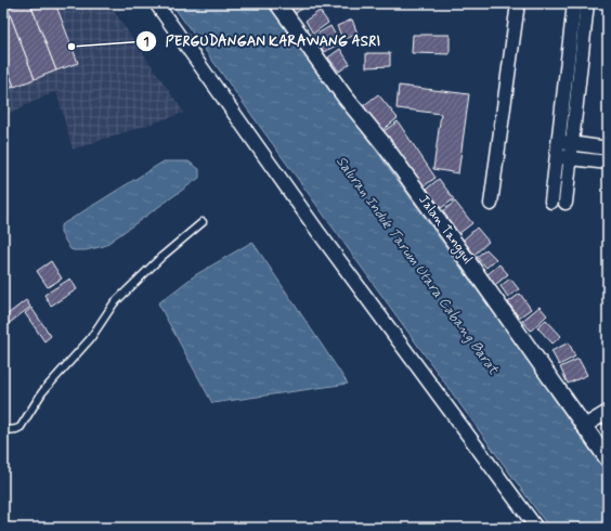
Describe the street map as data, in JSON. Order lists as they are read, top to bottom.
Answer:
{
  "streets": {
    "street": ["Jalan Tanggul"]
  },
  "water": ["Saluran Induk Tarum Utara Cabang Barat"],
  "places": ["PERGUDANGAN KARAWANG ASRI"]
}
